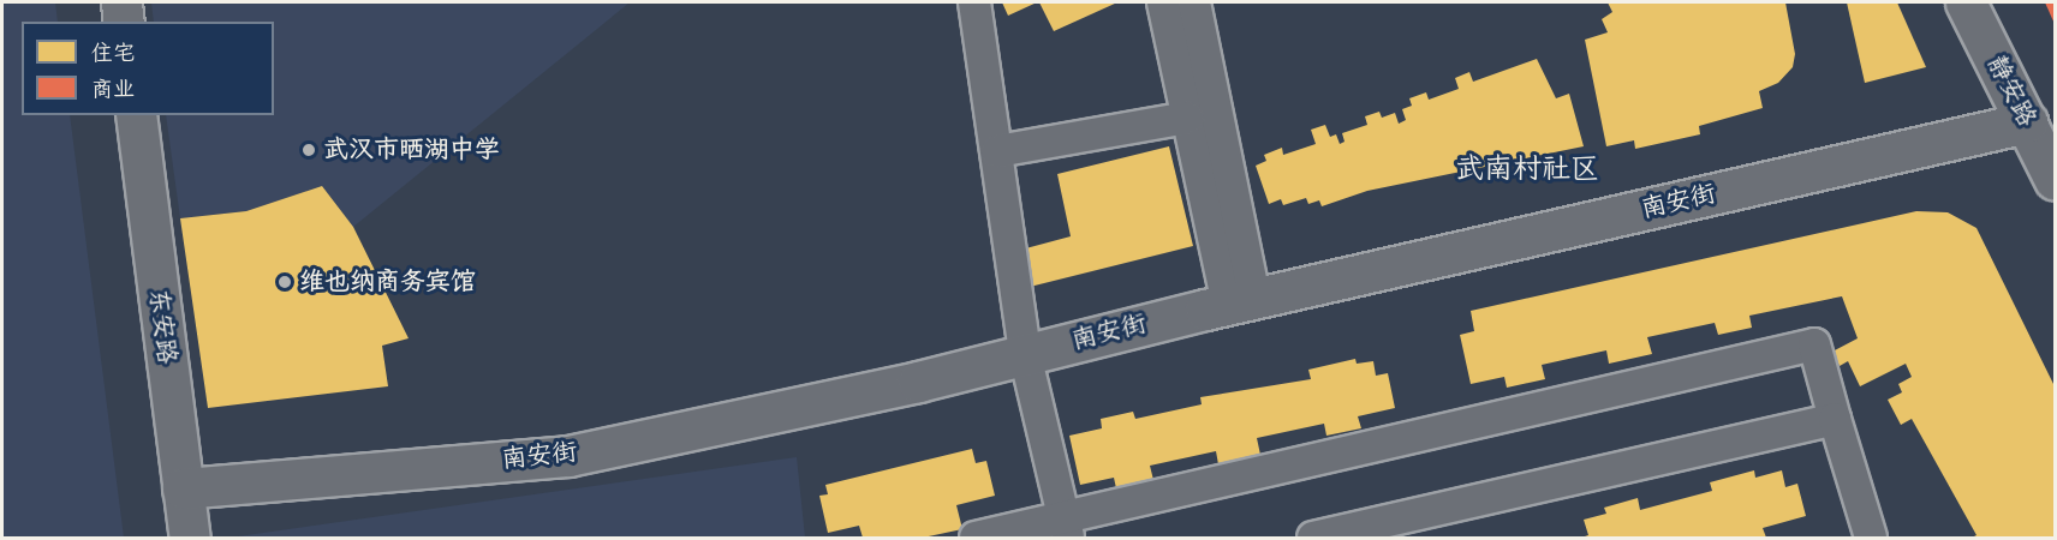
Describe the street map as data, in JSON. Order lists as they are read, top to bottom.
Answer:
{
  "streets": {
    "street": ["静安路", "南安街", "东安路"]
  },
  "crossings": [
    ["静安路", "南安街"],
    ["南安街", "东安路"]
  ],
  "districts": ["武南村社区"],
  "places": ["武汉市晒湖中学", "维也纳商务宾馆"],
  "legend": ["住宅", "商业"]
}
